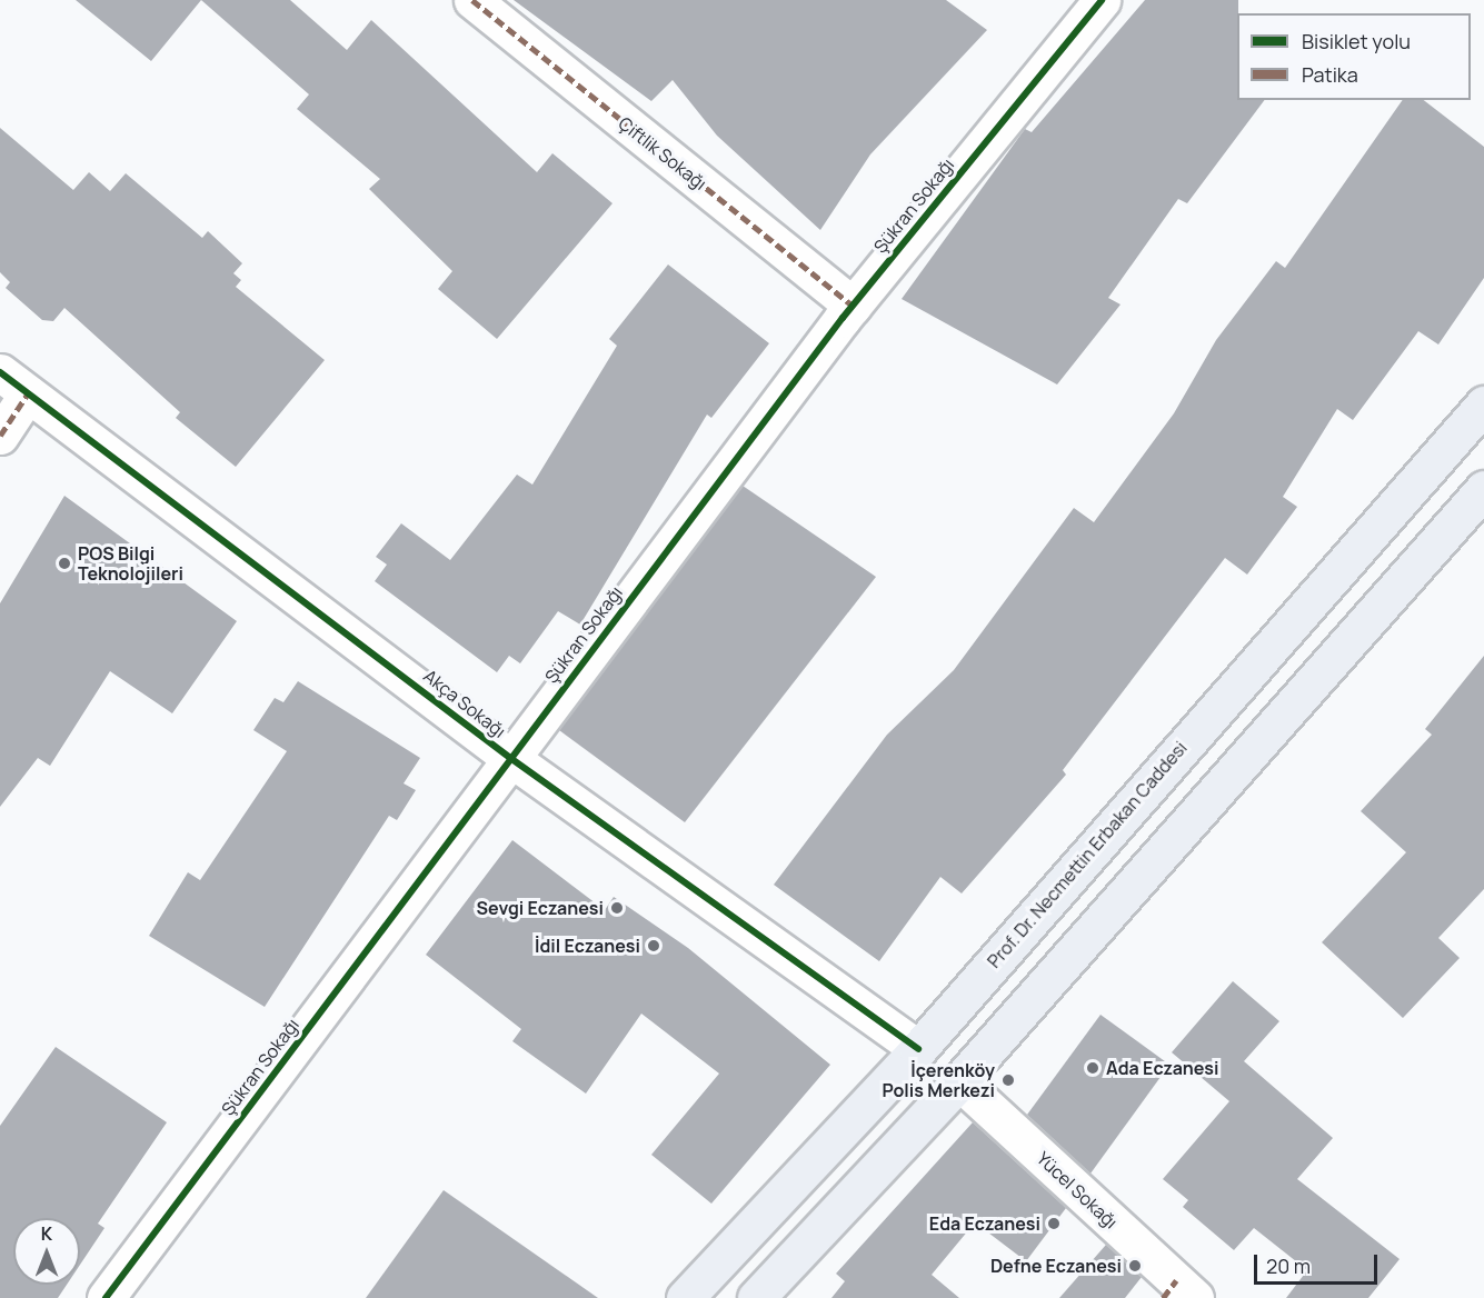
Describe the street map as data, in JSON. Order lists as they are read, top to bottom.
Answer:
{
  "streets": {
    "main road": ["Prof. Dr. Necmettin Erbakan Caddesi"],
    "street": [
      "Çiftlik Sokağı",
      "Şükran Sokağı",
      "Akça Sokağı",
      "Yücel Sokağı"
    ]
  },
  "crossings": [
    ["Çiftlik Sokağı", "Şükran Sokağı"],
    ["Şükran Sokağı", "Akça Sokağı"],
    ["Akça Sokağı", "Prof. Dr. Necmettin Erbakan Caddesi"]
  ],
  "places": [
    "POS Bilgi Teknolojileri",
    "Sevgi Eczanesi",
    "İdil Eczanesi",
    "Ada Eczanesi",
    "İçerenköy Polis Merkezi",
    "Eda Eczanesi",
    "Defne Eczanesi"
  ],
  "legend": ["Bisiklet yolu", "Patika"],
  "scale_bar": "20 m",
  "north": "top"
}
